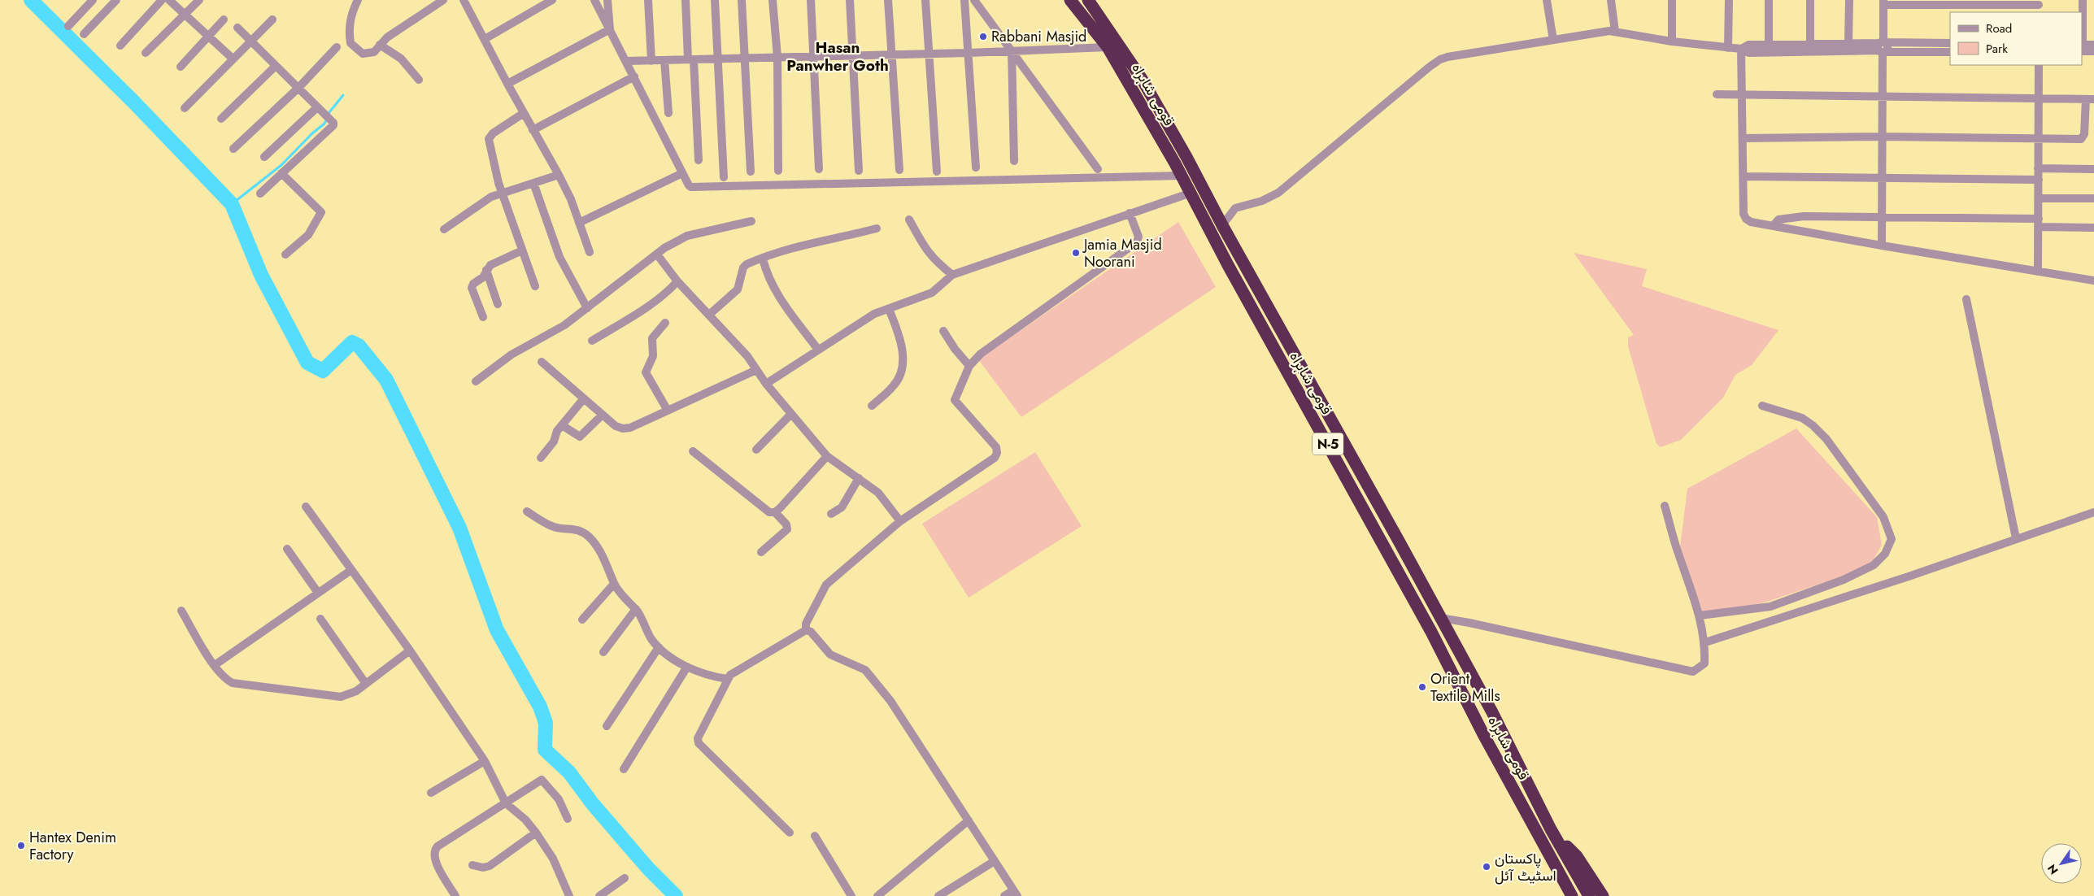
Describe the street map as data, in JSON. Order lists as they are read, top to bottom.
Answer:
{
  "streets": {
    "highway": ["قومی شاہراہ", "N-5"]
  },
  "districts": ["Hasan Panwher Goth"],
  "places": [
    "Rabbani Masjid",
    "Jamia Masjid Noorani",
    "Orient Textile Mills",
    "Hantex Denim Factory",
    "پاکستان اسٹیٹ آئل"
  ],
  "legend": ["Road", "Park"],
  "north": "bottom left"
}
